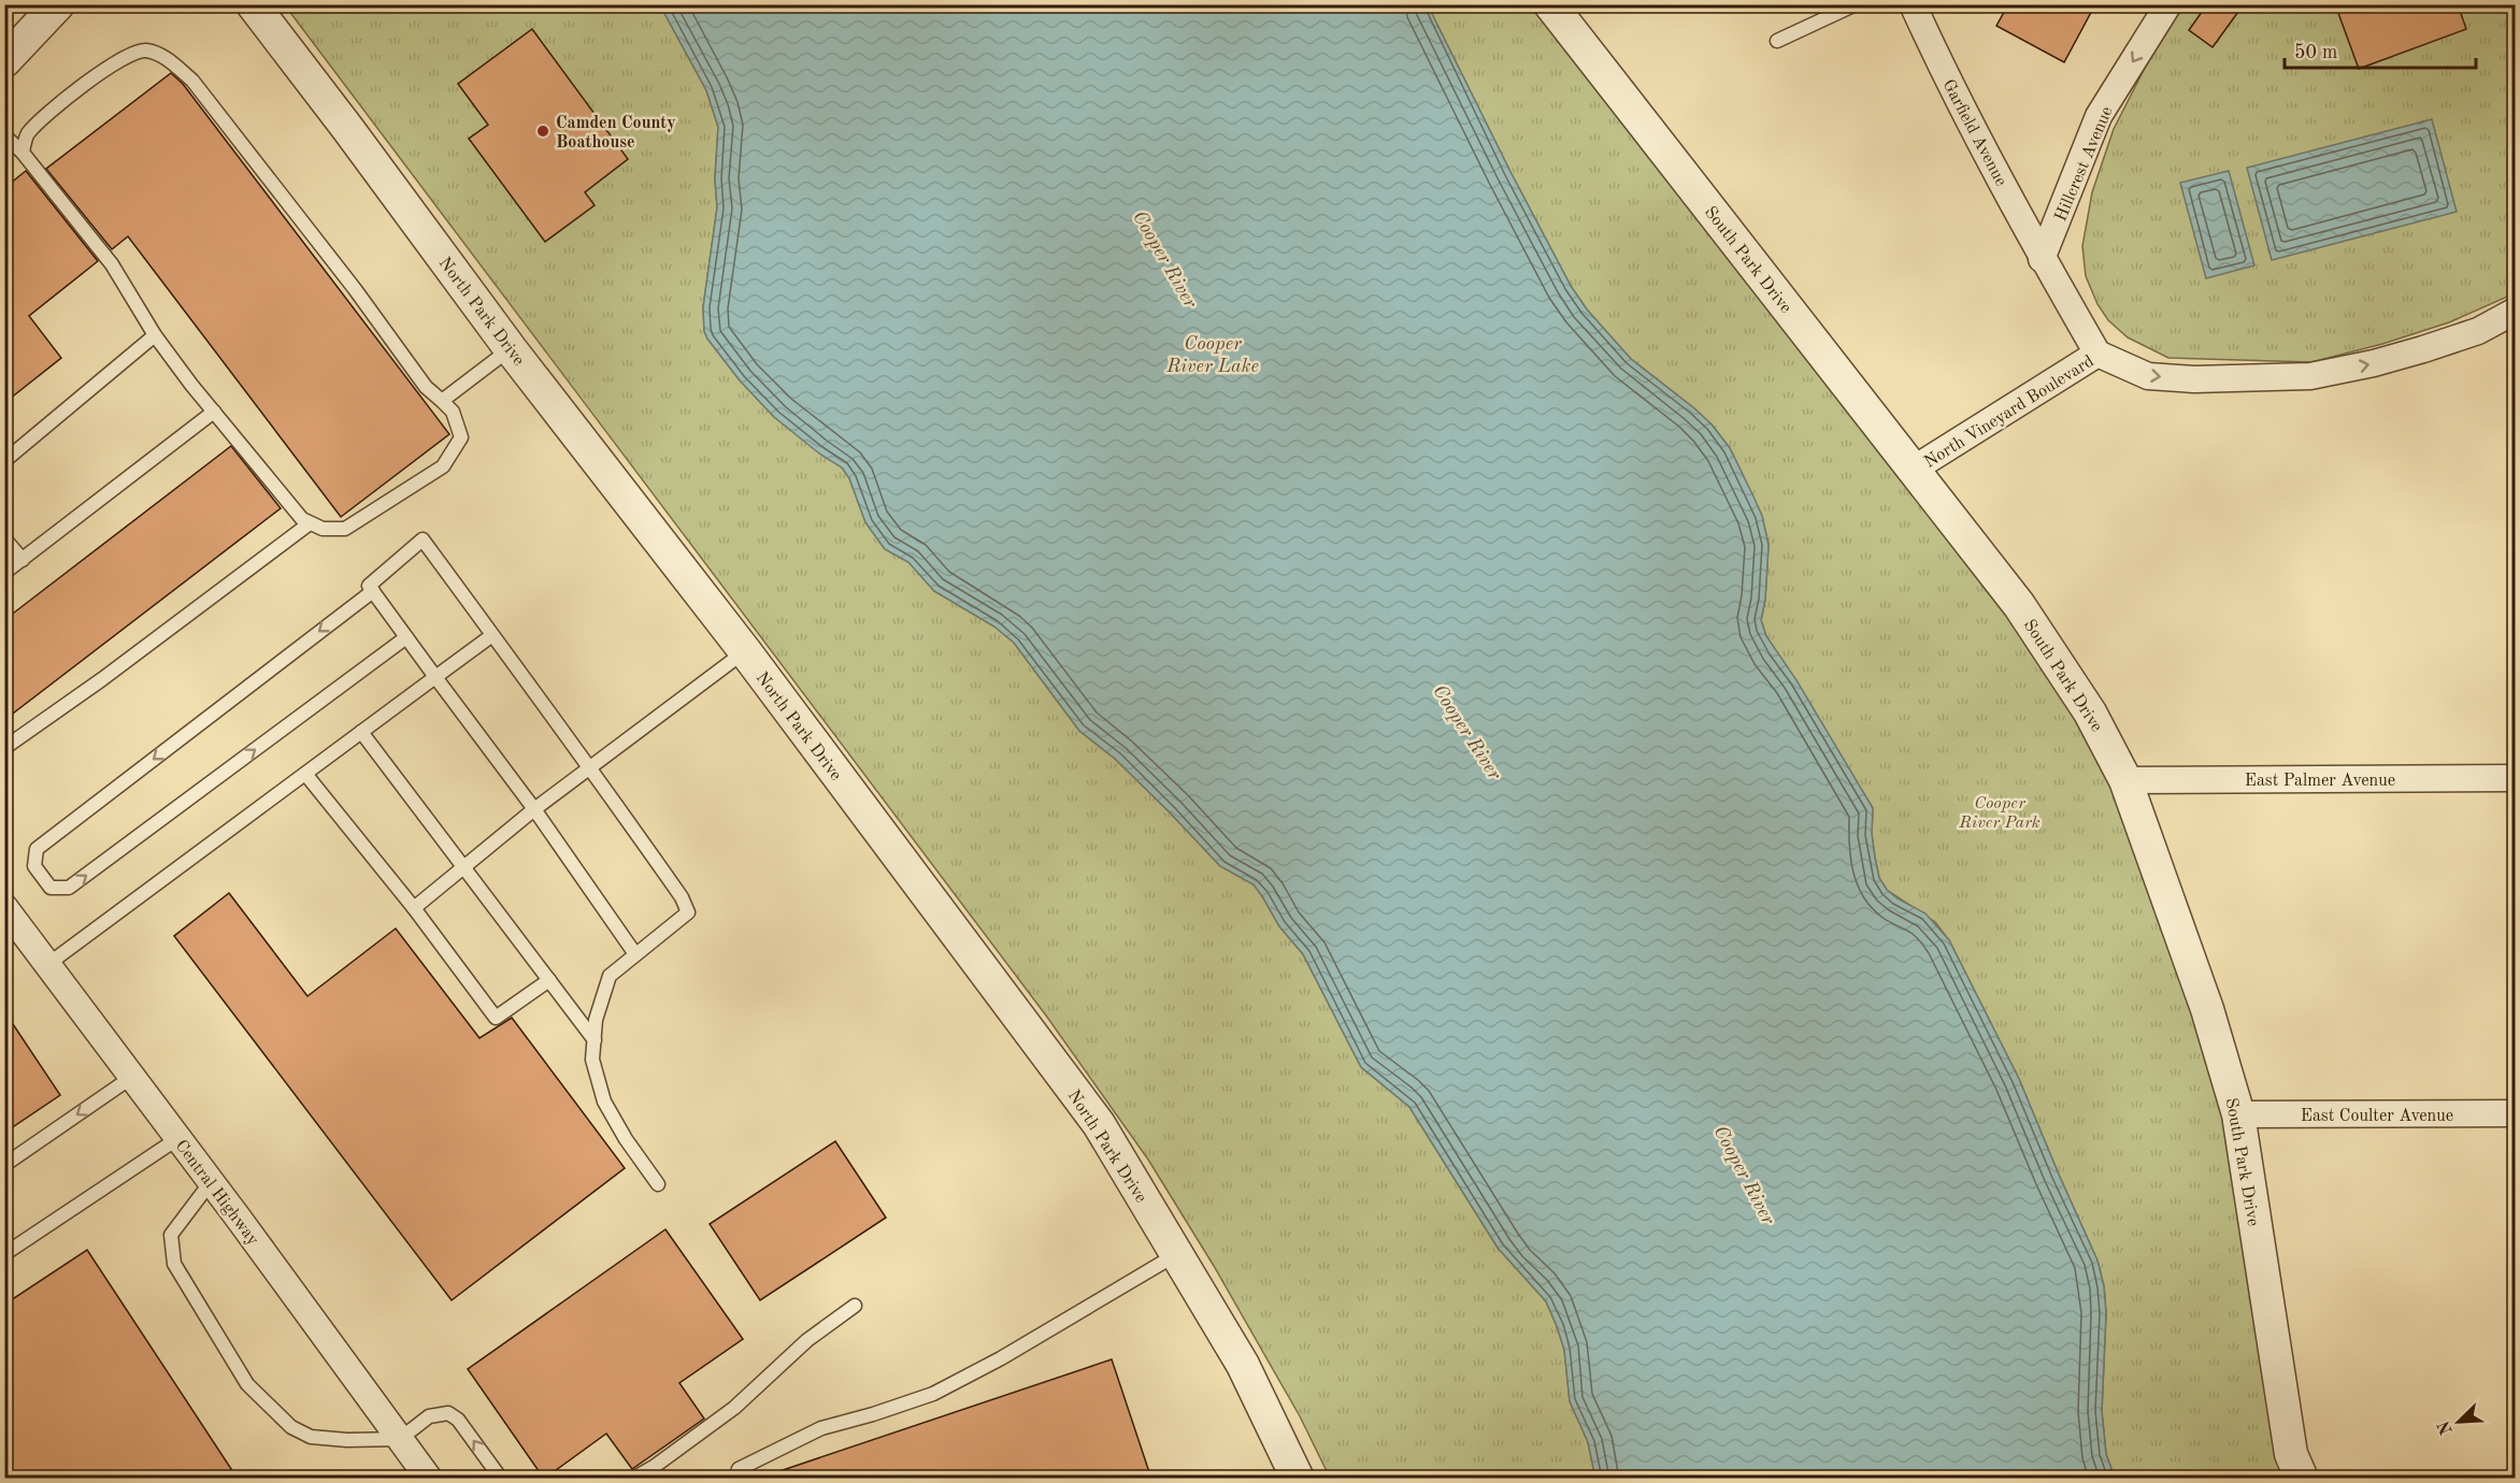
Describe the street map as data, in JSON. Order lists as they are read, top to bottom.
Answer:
{
  "streets": {
    "street": [
      "Garfield Avenue",
      "Hillcrest Avenue",
      "South Park Drive",
      "North Park Drive",
      "North Vineyard Boulevard",
      "East Palmer Avenue",
      "East Coulter Avenue",
      "Central Highway"
    ]
  },
  "crossings": [
    ["Garfield Avenue", "Hillcrest Avenue"],
    ["Garfield Avenue", "North Vineyard Boulevard"],
    ["South Park Drive", "North Vineyard Boulevard"],
    ["South Park Drive", "East Palmer Avenue"],
    ["South Park Drive", "East Coulter Avenue"]
  ],
  "one_way": ["Hillcrest Avenue", "North Vineyard Boulevard"],
  "water": ["Cooper River", "Cooper River Lake"],
  "parks": ["Cooper River Park"],
  "places": ["Camden County Boathouse"],
  "scale_bar": "50 m",
  "north": "bottom left"
}
